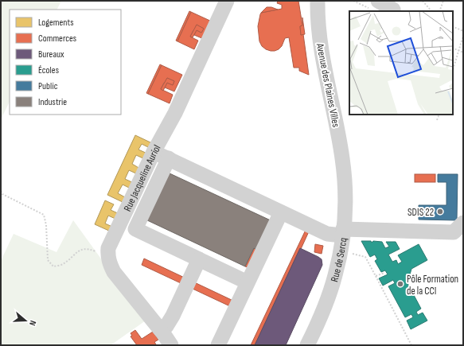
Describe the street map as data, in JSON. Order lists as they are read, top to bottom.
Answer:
{
  "streets": {
    "street": ["Avenue des Plaines Villes", "Rue Jacqueline Auriol", "Rue de Sercq"]
  },
  "crossings": [
    ["Avenue des Plaines Villes", "Rue de Sercq"]
  ],
  "places": ["SDIS 22", "Pôle Formation de la CCI"],
  "legend": [
    "Logements",
    "Commerces",
    "Bureaux",
    "Écoles",
    "Public",
    "Industrie"
  ],
  "north": "right"
}
